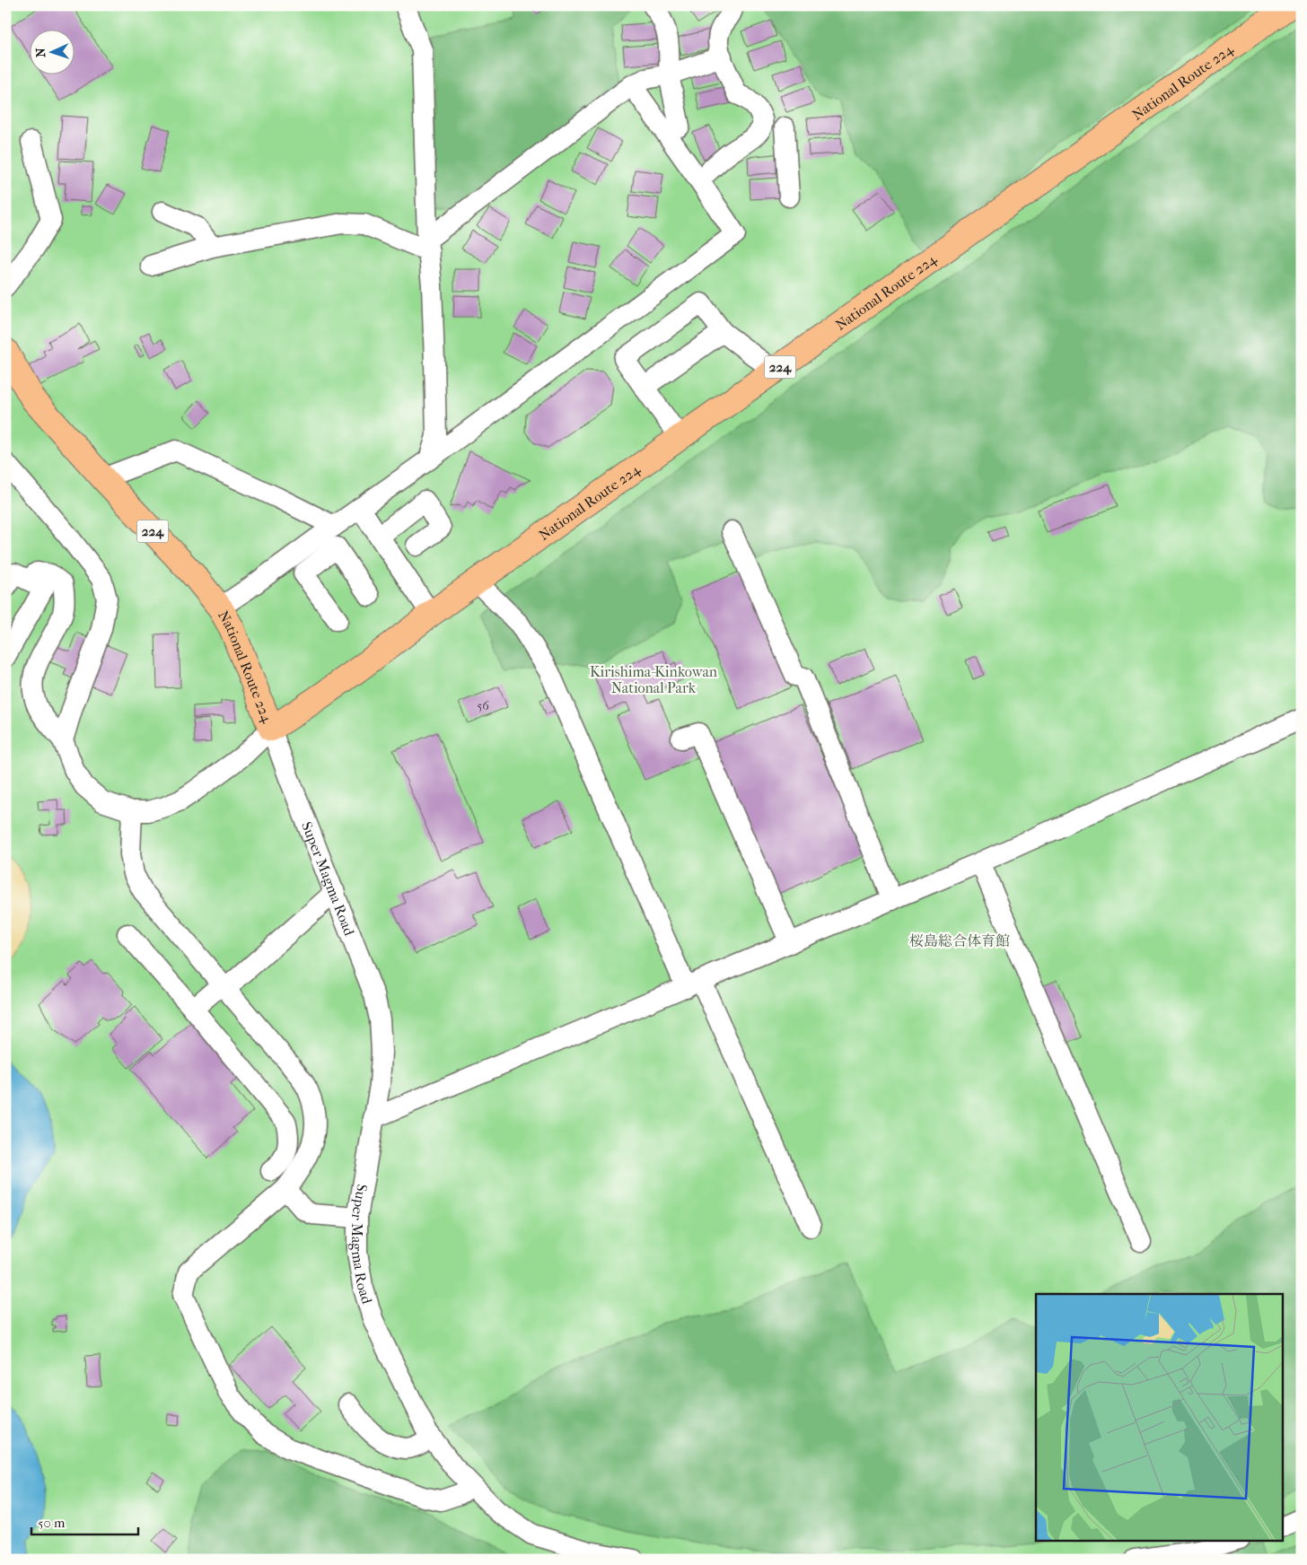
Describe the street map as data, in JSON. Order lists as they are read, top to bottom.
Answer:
{
  "streets": {
    "highway": ["National Route 224", "224"],
    "street": ["Super Magma Road"]
  },
  "crossings": [
    ["National Route 224", "Super Magma Road"]
  ],
  "parks": ["Kirishima-Kinkowan National Park", "桜島総合体育館"],
  "house_numbers": ["56"],
  "scale_bar": "50 m",
  "north": "left"
}
